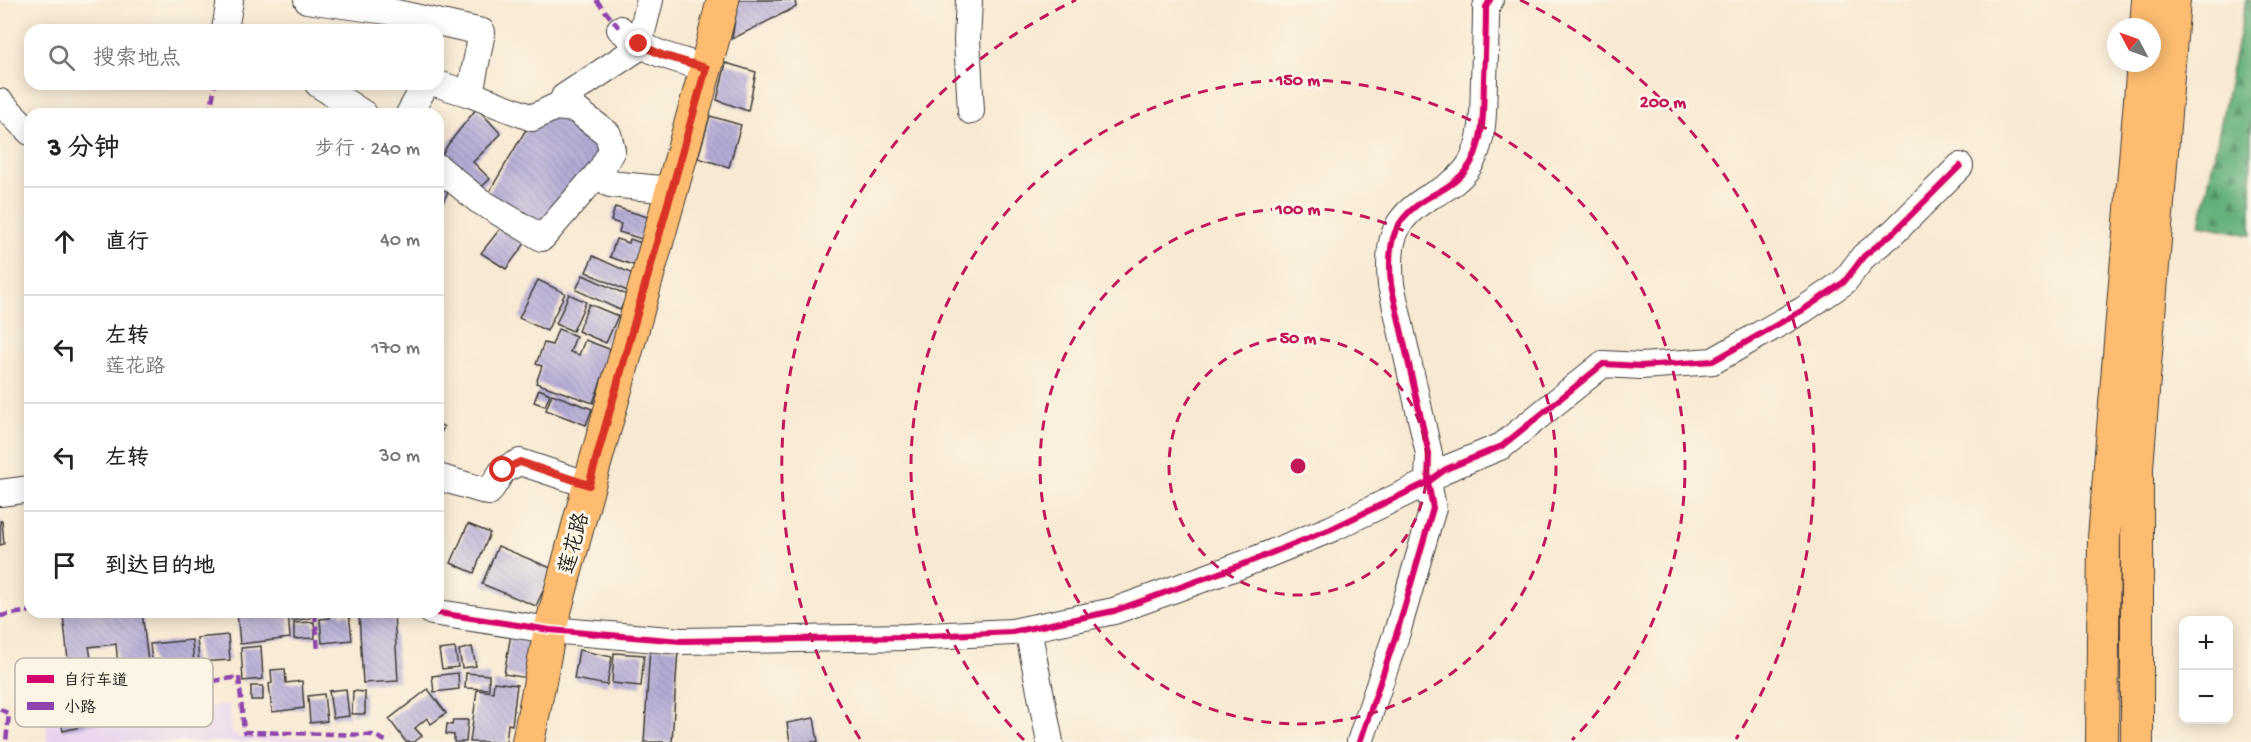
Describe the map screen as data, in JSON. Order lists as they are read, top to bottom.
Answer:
{
  "streets": {
    "main road": ["莲花路"]
  },
  "legend": ["自行车道", "小路"],
  "north": "top left",
  "page": {
    "search": "搜索地点",
    "heading": ["3 分钟", "步行 · 240 m"],
    "list": [
      ["直行", "40 m"],
      ["左转", "莲花路", "170 m"],
      ["左转", "30 m"],
      "到达目的地"
    ],
    "map_buttons": ["+", "−"]
  },
  "rings": [
    "150 m",
    "200 m",
    "100 m",
    "50 m"
  ]
}
